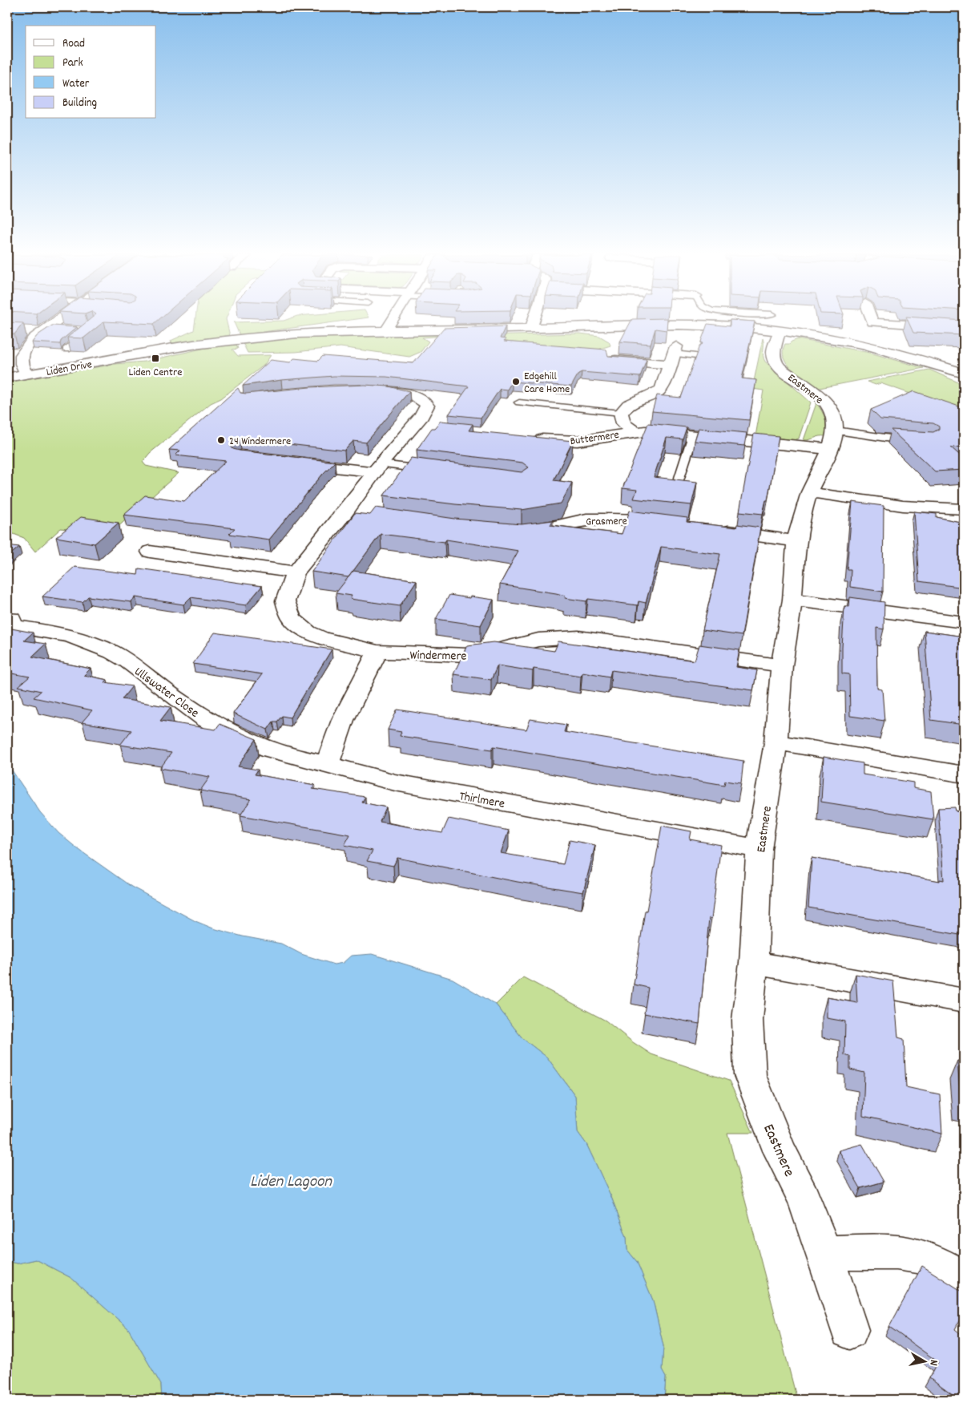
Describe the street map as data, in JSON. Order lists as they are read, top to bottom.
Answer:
{
  "streets": {
    "street": [
      "Liden Drive",
      "Eastmere",
      "Buttermere",
      "Grasmere",
      "Windermere",
      "Ullswater Close",
      "Thirlmere"
    ]
  },
  "crossings": [
    ["Liden Drive", "Eastmere"],
    ["Eastmere", "Buttermere"],
    ["Eastmere", "Windermere"],
    ["Eastmere", "Thirlmere"],
    ["Ullswater Close", "Thirlmere"]
  ],
  "water": ["Liden Lagoon"],
  "places": {
    "transit": ["Liden Centre"],
    "other": ["Edgehill Care Home", "24 Windermere"]
  },
  "legend": [
    "Road",
    "Park",
    "Water",
    "Building"
  ],
  "north": "right"
}
